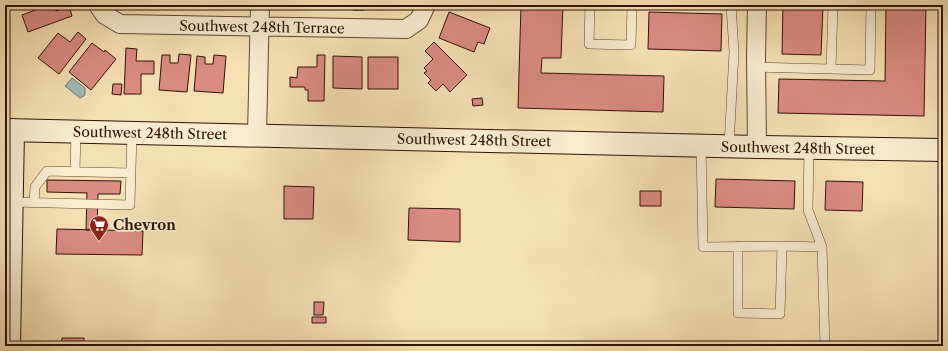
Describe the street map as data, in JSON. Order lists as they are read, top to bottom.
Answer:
{
  "streets": {
    "street": ["Southwest 248th Terrace", "Southwest 248th Street"]
  },
  "places": {
    "supermarket": ["Chevron"]
  }
}
